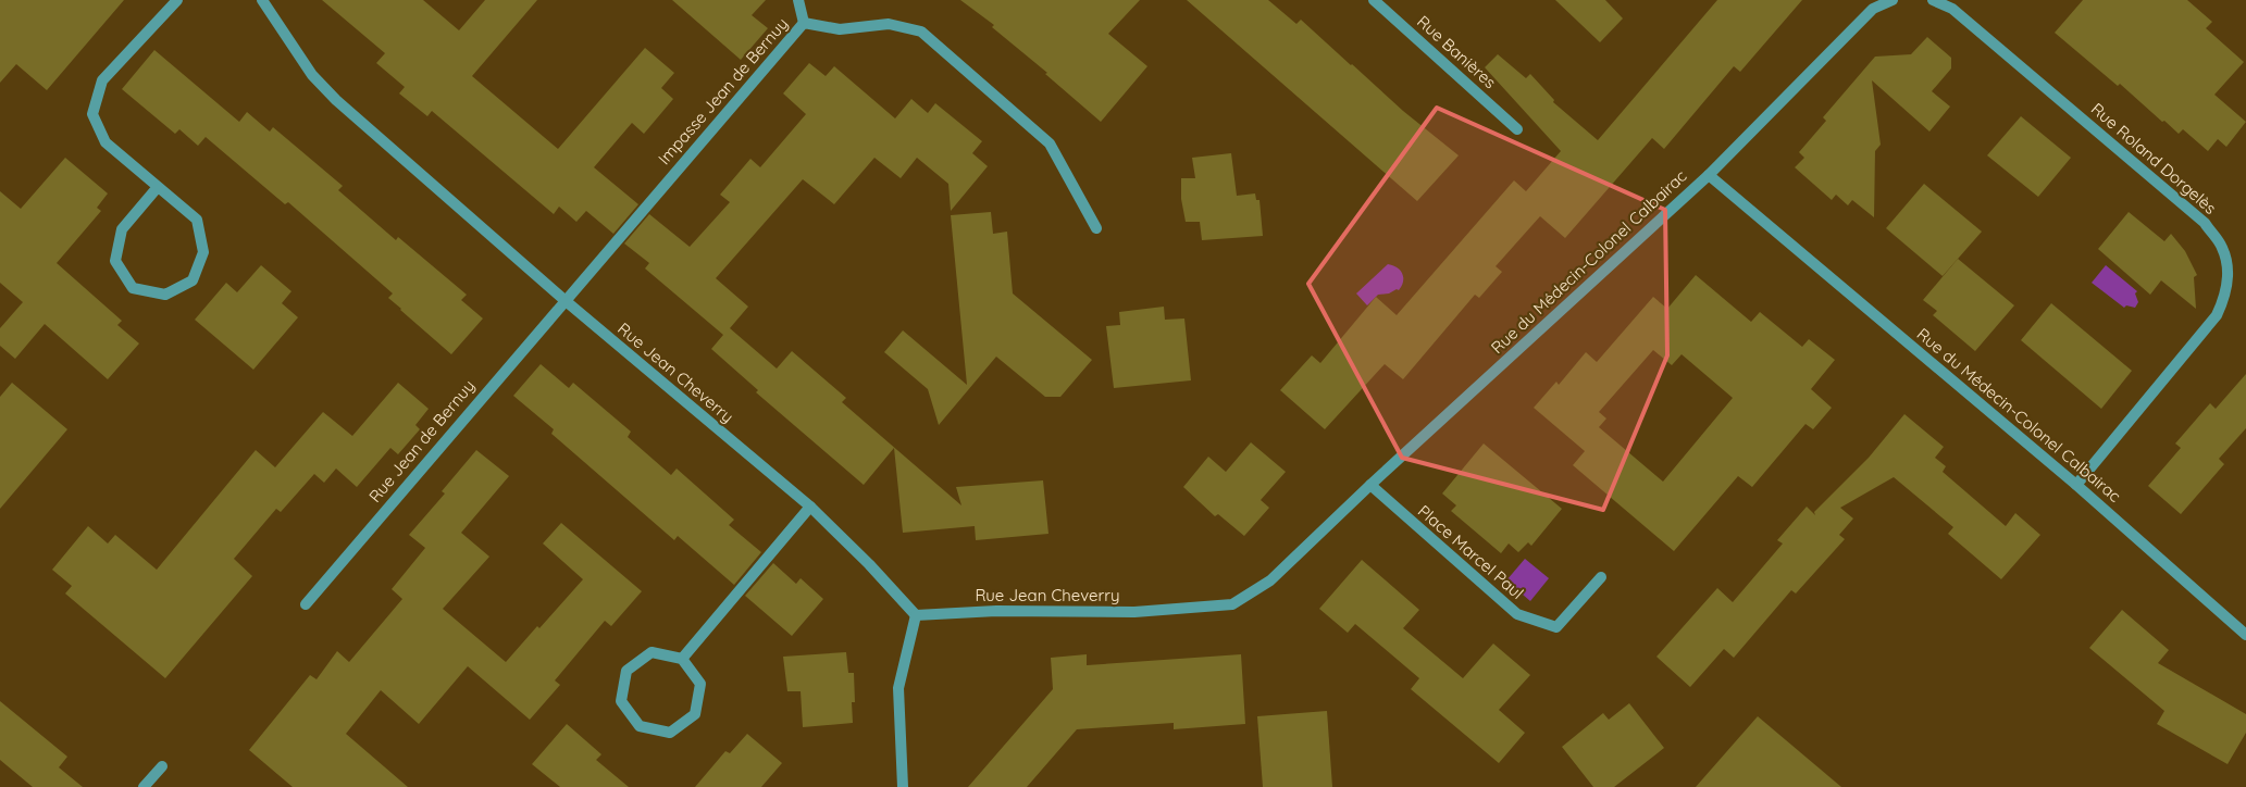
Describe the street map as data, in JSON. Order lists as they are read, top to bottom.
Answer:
{
  "streets": {
    "street": [
      "Rue Banières",
      "Impasse Jean de Bernuy",
      "Rue Roland Dorgelès",
      "Rue du Médecin-Colonel Calbairac",
      "Rue Jean Cheverry",
      "Rue Jean de Bernuy",
      "Place Marcel Paul"
    ]
  },
  "crossings": [
    ["Impasse Jean de Bernuy", "Rue Jean Cheverry"],
    ["Impasse Jean de Bernuy", "Rue Jean de Bernuy"],
    ["Rue Roland Dorgelès", "Rue du Médecin-Colonel Calbairac"],
    ["Rue du Médecin-Colonel Calbairac", "Rue Jean Cheverry"],
    ["Rue du Médecin-Colonel Calbairac", "Place Marcel Paul"],
    ["Rue Jean Cheverry", "Rue Jean de Bernuy"]
  ]
}
